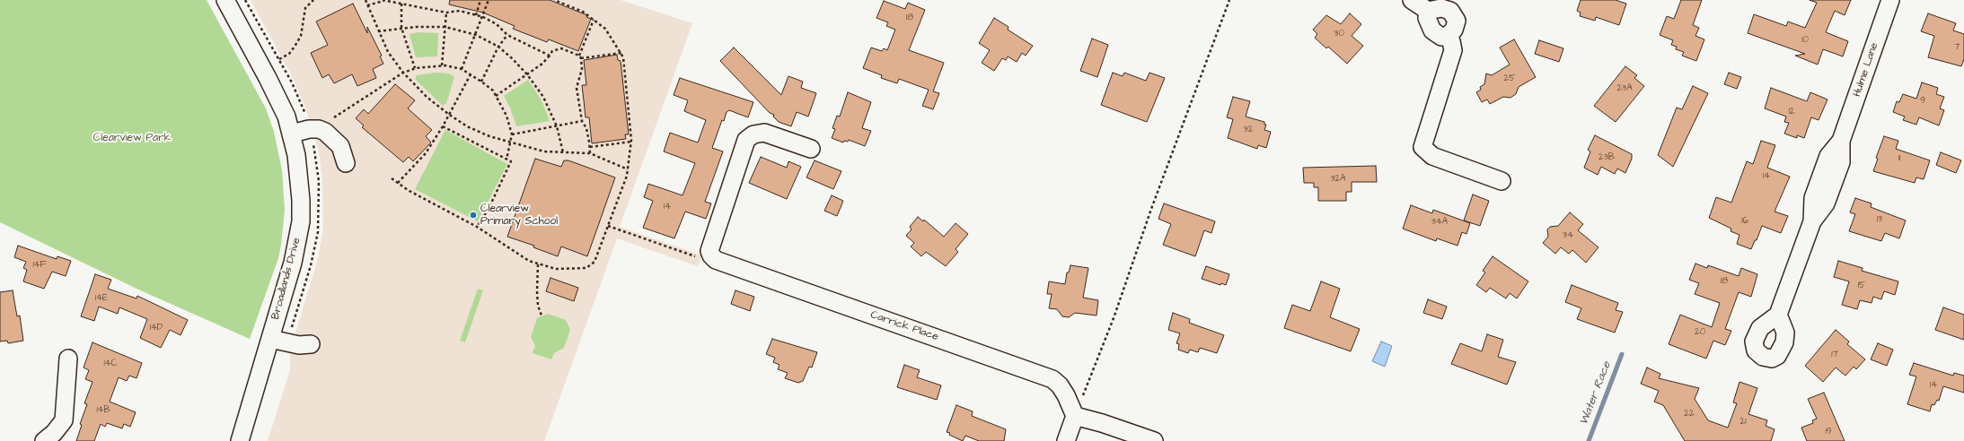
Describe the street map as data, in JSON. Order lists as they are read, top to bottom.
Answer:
{
  "streets": {
    "street": ["Hulme Lane", "Broadlands Drive", "Carrick Place"]
  },
  "water": ["Water Race"],
  "parks": ["Clearview Park"],
  "places": ["Clearview Primary School"],
  "house_numbers": [
    "18",
    "30",
    "10",
    "7",
    "25",
    "23A",
    "9",
    "12",
    "32",
    "23B",
    "11",
    "14",
    "32A",
    "14",
    "13",
    "16",
    "34A",
    "34",
    "14F",
    "18",
    "15",
    "14E",
    "14D",
    "20",
    "17",
    "14C",
    "14",
    "14B",
    "22",
    "21",
    "19"
  ]
}
